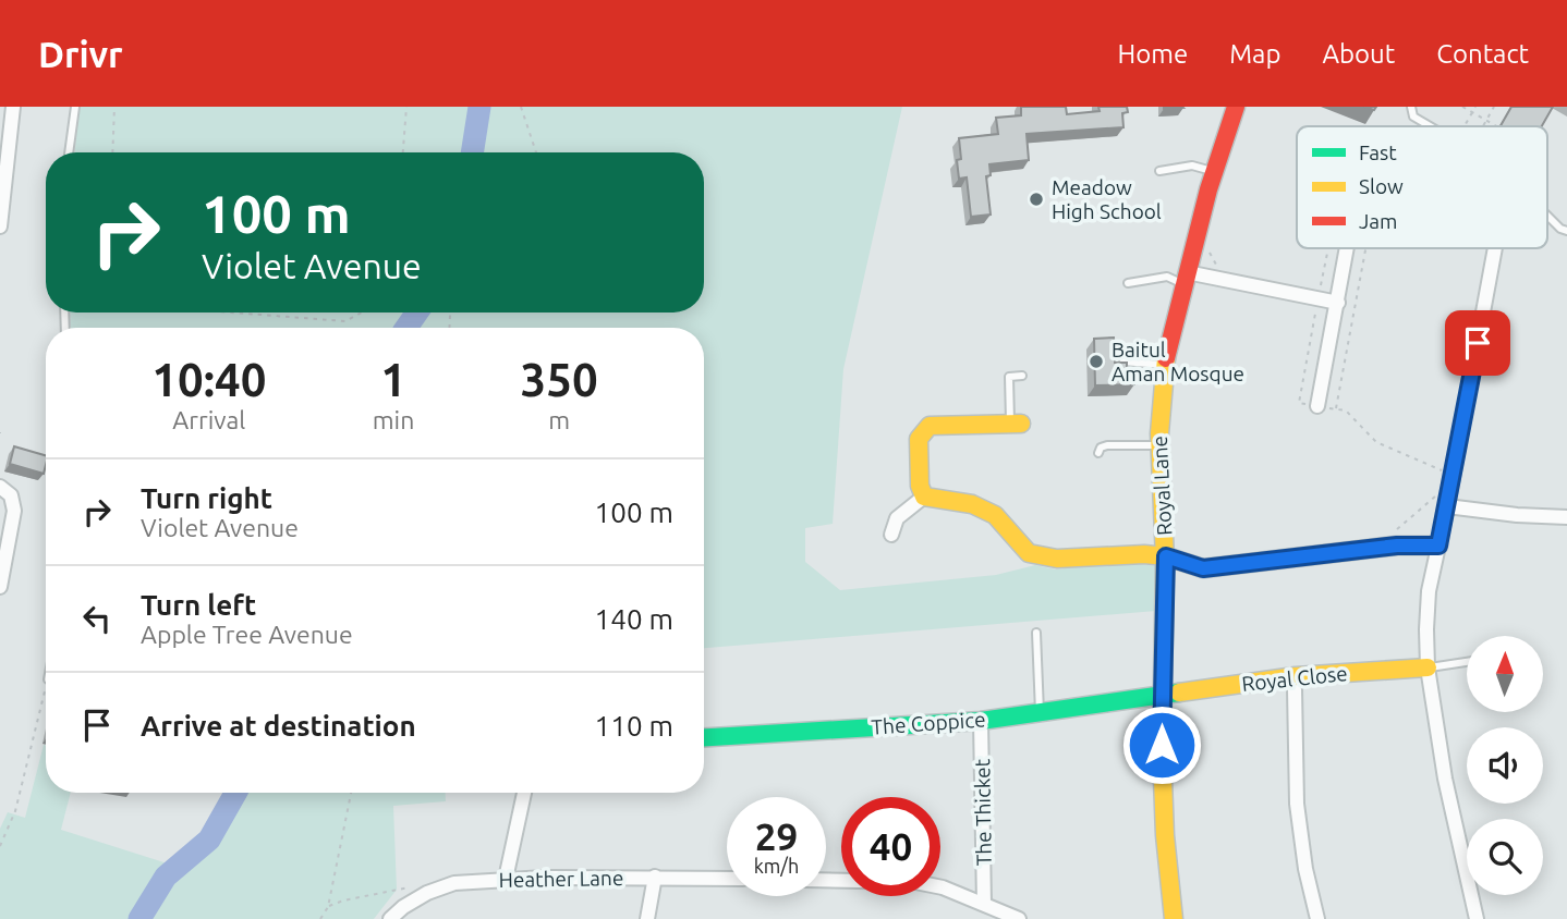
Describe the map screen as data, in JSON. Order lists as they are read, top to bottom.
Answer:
{
  "streets": {
    "street": [
      "Royal Lane",
      "Royal Close",
      "The Coppice",
      "The Thicket",
      "Heather Lane"
    ]
  },
  "crossings": [
    ["Royal Lane", "Royal Close"],
    ["Royal Lane", "The Coppice"],
    ["Royal Close", "The Coppice"],
    ["The Coppice", "The Thicket"]
  ],
  "places": ["Meadow High School", "Baitul Aman Mosque"],
  "legend": ["Fast", "Slow", "Jam"],
  "north": "top",
  "page": {
    "header": "Drivr",
    "nav": [
      "Home",
      "Map",
      "About",
      "Contact"
    ],
    "turn": ["100 m", "Violet Avenue"],
    "eta": [
      "10:40",
      "Arrival",
      "1",
      "min",
      "350",
      "m"
    ],
    "list": [
      {
        "name": "Turn right",
        "note": "Violet Avenue",
        "value": "100 m"
      },
      {
        "name": "Turn left",
        "note": "Apple Tree Avenue",
        "value": "140 m"
      },
      {
        "name": "Arrive at destination",
        "value": "110 m"
      }
    ],
    "speed": "29 km/h",
    "limit": "40"
  }
}
